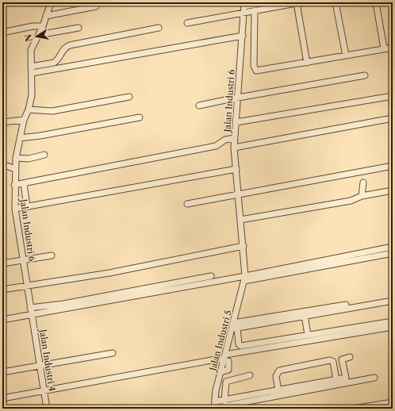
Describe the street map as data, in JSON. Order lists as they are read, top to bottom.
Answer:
{
  "streets": {
    "street": ["Jalan Industri 6", "Jalan Industri 5", "Jalan Industri 4"]
  },
  "crossings": [
    ["Jalan Industri 6", "Jalan Industri 5"],
    ["Jalan Industri 6", "Jalan Industri 4"]
  ],
  "north": "left"
}
